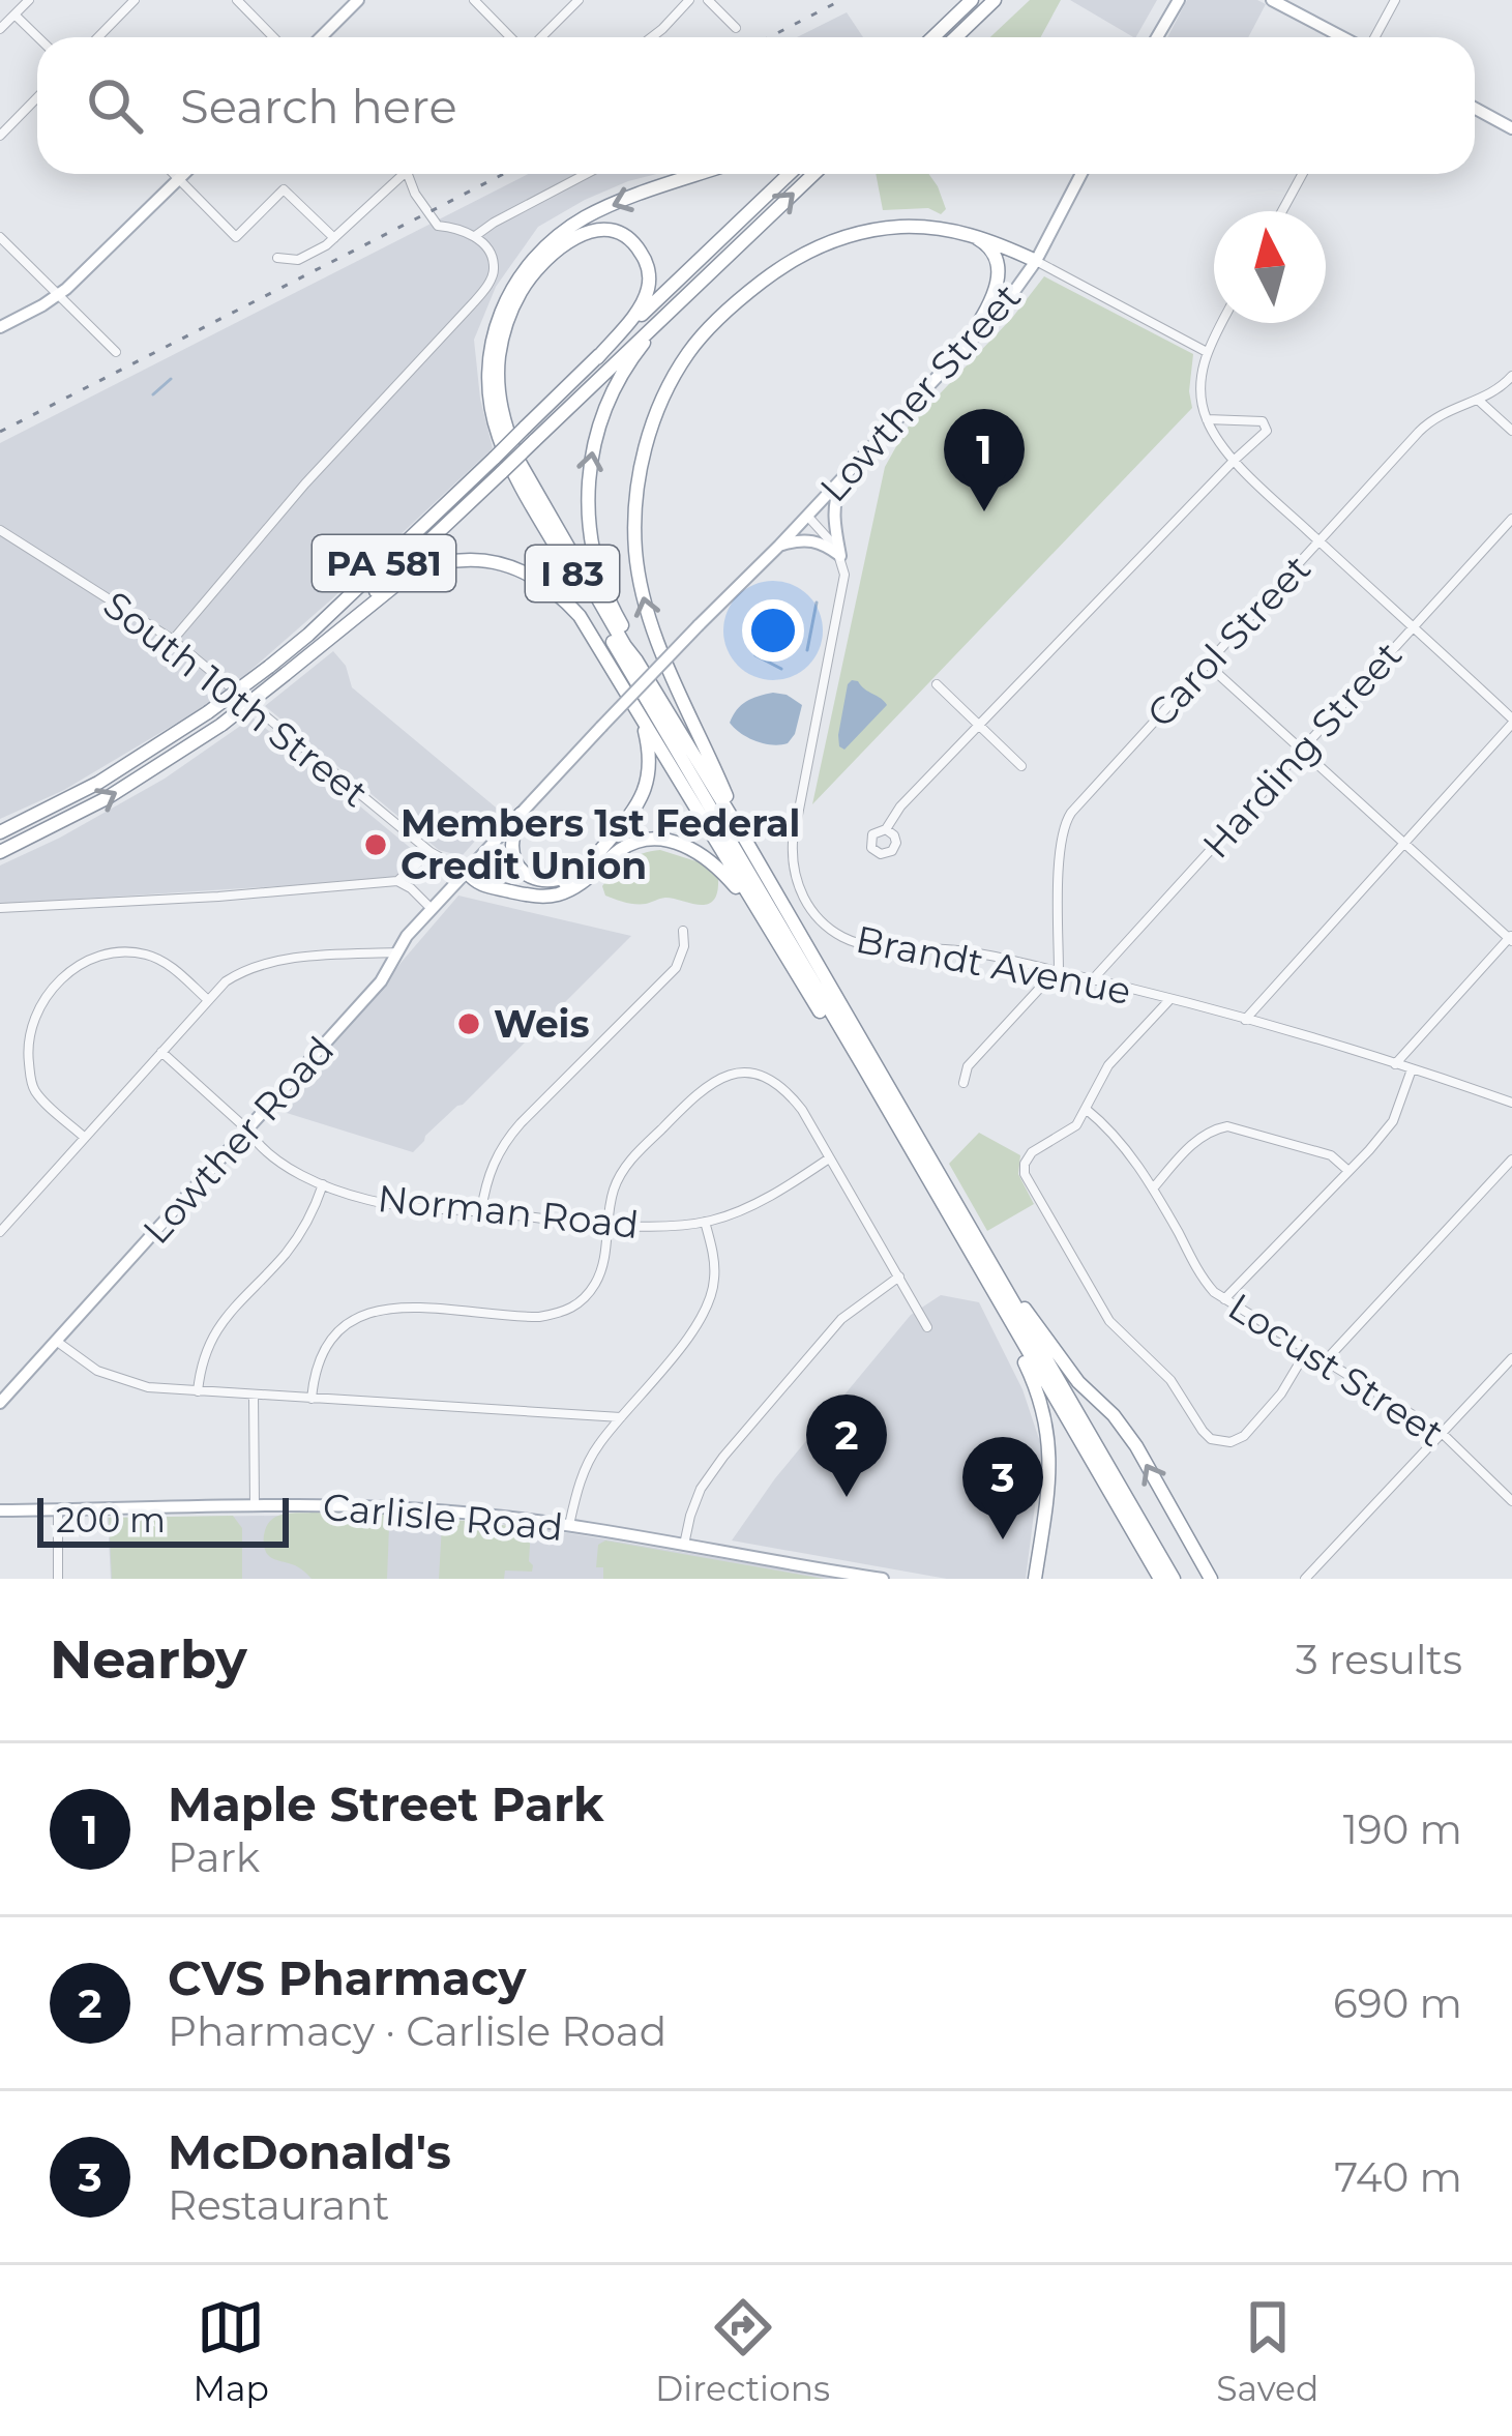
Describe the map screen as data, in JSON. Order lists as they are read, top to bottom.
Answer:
{
  "streets": {
    "highway": ["PA 581", "I 83"],
    "main road": ["Lowther Street", "Lowther Road", "Carlisle Road"],
    "street": [
      "Carol Street",
      "South 10th Street",
      "Harding Street",
      "Brandt Avenue",
      "Norman Road",
      "Locust Street"
    ]
  },
  "crossings": [
    ["Lowther Street", "South 10th Street"],
    ["Lowther Street", "Lowther Road"],
    ["PA 581", "I 83"],
    ["Carol Street", "Brandt Avenue"],
    ["South 10th Street", "Lowther Road"],
    ["Harding Street", "Brandt Avenue"],
    ["Lowther Road", "Norman Road"]
  ],
  "places": ["Members 1st Federal Credit Union", "Weis"],
  "scale_bar": "200 m",
  "north": "top",
  "page": {
    "search": "Search here",
    "pins": ["1", "2", "3"],
    "scale": "200 m",
    "heading": ["Nearby", "3 results"],
    "list": [
      {
        "mark": "1",
        "name": "Maple Street Park",
        "note": "Park",
        "value": "190 m"
      },
      {
        "mark": "2",
        "name": "CVS Pharmacy",
        "note": "Pharmacy · Carlisle Road",
        "value": "690 m"
      },
      {
        "mark": "3",
        "name": "McDonald's",
        "note": "Restaurant",
        "value": "740 m"
      }
    ],
    "nav": ["Map", "Directions", "Saved"]
  }
}
